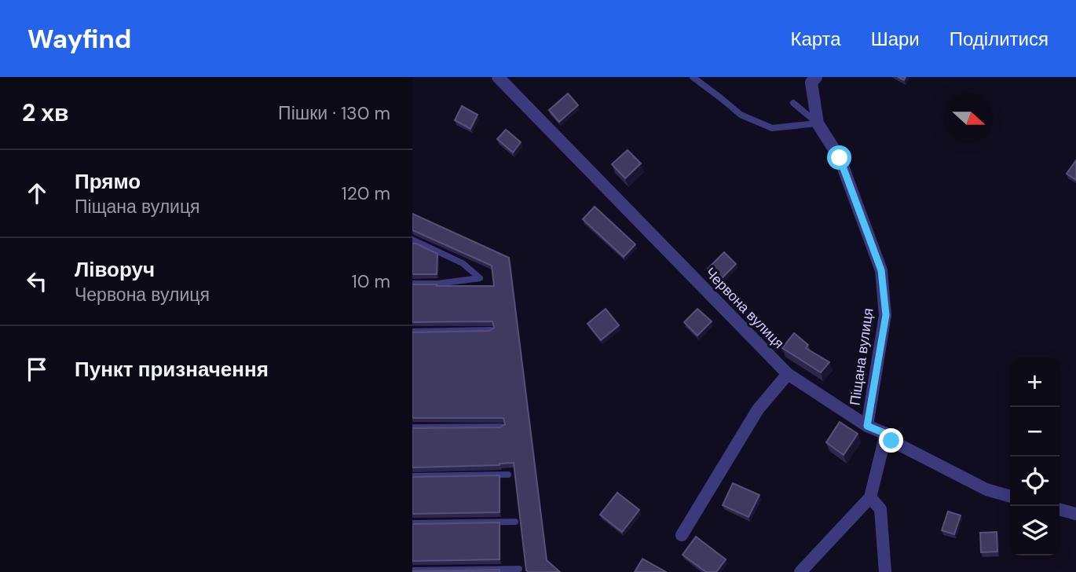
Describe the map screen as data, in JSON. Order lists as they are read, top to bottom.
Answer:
{
  "streets": {
    "street": ["Червона вулиця", "Піщана вулиця"]
  },
  "crossings": [
    ["Червона вулиця", "Піщана вулиця"]
  ],
  "north": "right",
  "page": {
    "header": "Wayfind",
    "nav": ["Карта", "Шари", "Поділитися"],
    "heading": ["2 хв", "Пішки · 130 m"],
    "list": [
      ["Прямо", "Піщана вулиця", "120 m"],
      ["Ліворуч", "Червона вулиця", "10 m"],
      "Пункт призначення"
    ],
    "map_buttons": ["+", "−"]
  }
}
